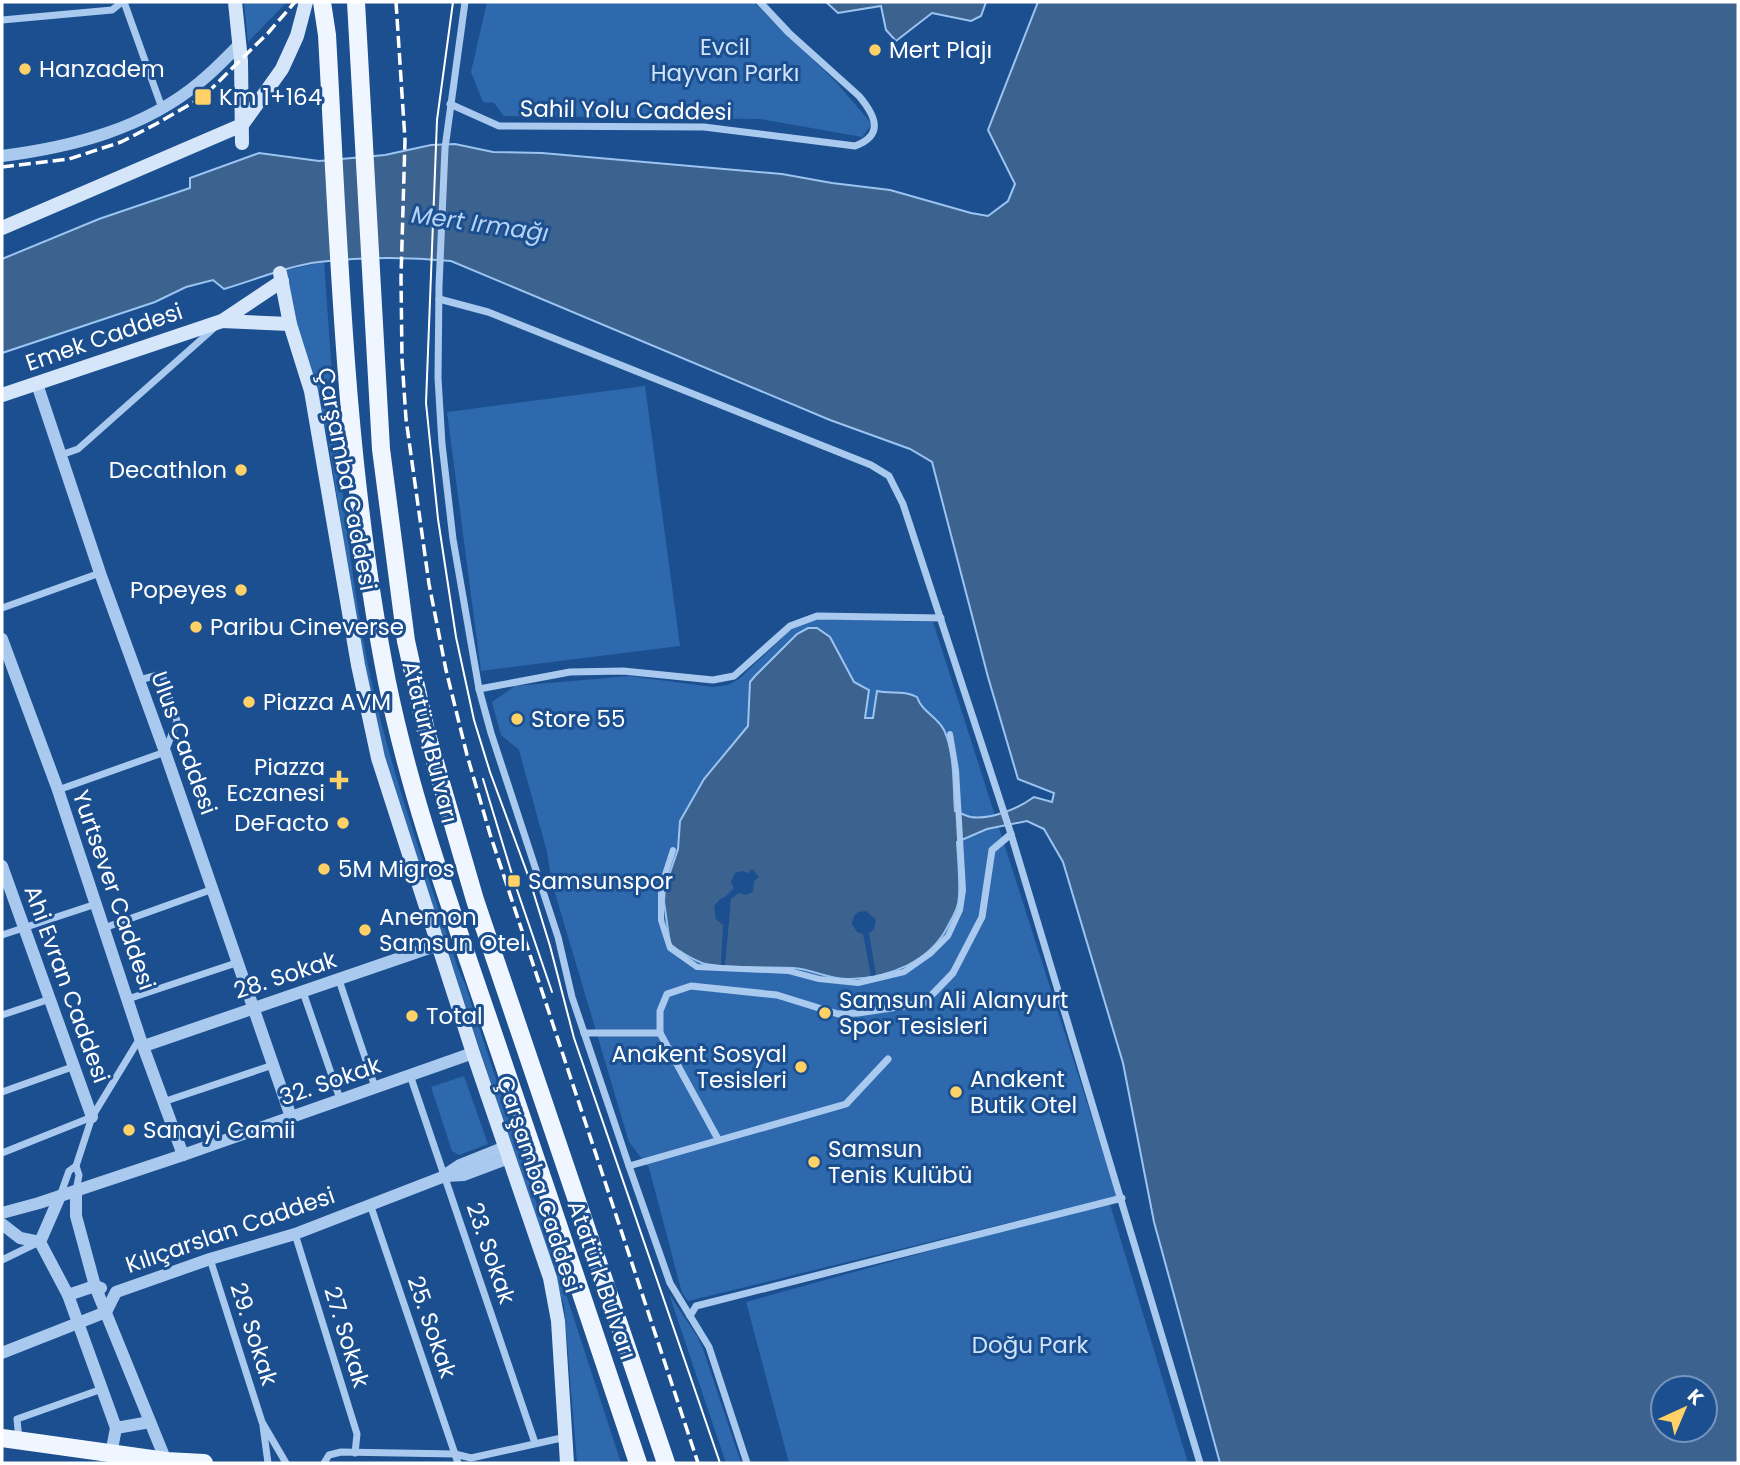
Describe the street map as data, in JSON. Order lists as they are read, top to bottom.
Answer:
{
  "streets": {
    "main road": ["Emek Caddesi", "Çarşamba Caddesi", "Atatürk Bulvarı"],
    "street": [
      "Sahil Yolu Caddesi",
      "Ulus Caddesi",
      "Yurtsever Caddesi",
      "28. Sokak",
      "Ahi Evran Caddesi",
      "32. Sokak",
      "Kılıçarslan Caddesi",
      "23. Sokak",
      "25. Sokak",
      "29. Sokak",
      "27. Sokak"
    ]
  },
  "crossings": [
    ["Emek Caddesi", "Çarşamba Caddesi"],
    ["Emek Caddesi", "Ulus Caddesi"],
    ["Çarşamba Caddesi", "28. Sokak"],
    ["Çarşamba Caddesi", "32. Sokak"],
    ["Çarşamba Caddesi", "Kılıçarslan Caddesi"],
    ["Ulus Caddesi", "28. Sokak"],
    ["Ulus Caddesi", "32. Sokak"],
    ["Yurtsever Caddesi", "28. Sokak"],
    ["Yurtsever Caddesi", "32. Sokak"],
    ["32. Sokak", "23. Sokak"],
    ["Kılıçarslan Caddesi", "23. Sokak"],
    ["Kılıçarslan Caddesi", "25. Sokak"],
    ["Kılıçarslan Caddesi", "29. Sokak"],
    ["Kılıçarslan Caddesi", "27. Sokak"]
  ],
  "water": ["Mert Irmağı"],
  "parks": ["Evcil Hayvan Parkı", "Doğu Park"],
  "places": {
    "other": [
      "Mert Plajı",
      "Hanzadem",
      "Decathlon",
      "Popeyes",
      "Paribu Cineverse",
      "Piazza AVM",
      "Store 55",
      "DeFacto",
      "5M Migros",
      "Anemon Samsun Otel",
      "Samsun Ali Alanyurt Spor Tesisleri",
      "Total",
      "Anakent Sosyal Tesisleri",
      "Anakent Butik Otel",
      "Sanayi Camii",
      "Samsun Tenis Kulübü"
    ],
    "transit": ["Km 1+164", "Samsunspor"],
    "health": ["Piazza Eczanesi"]
  },
  "north": "top right"
}
